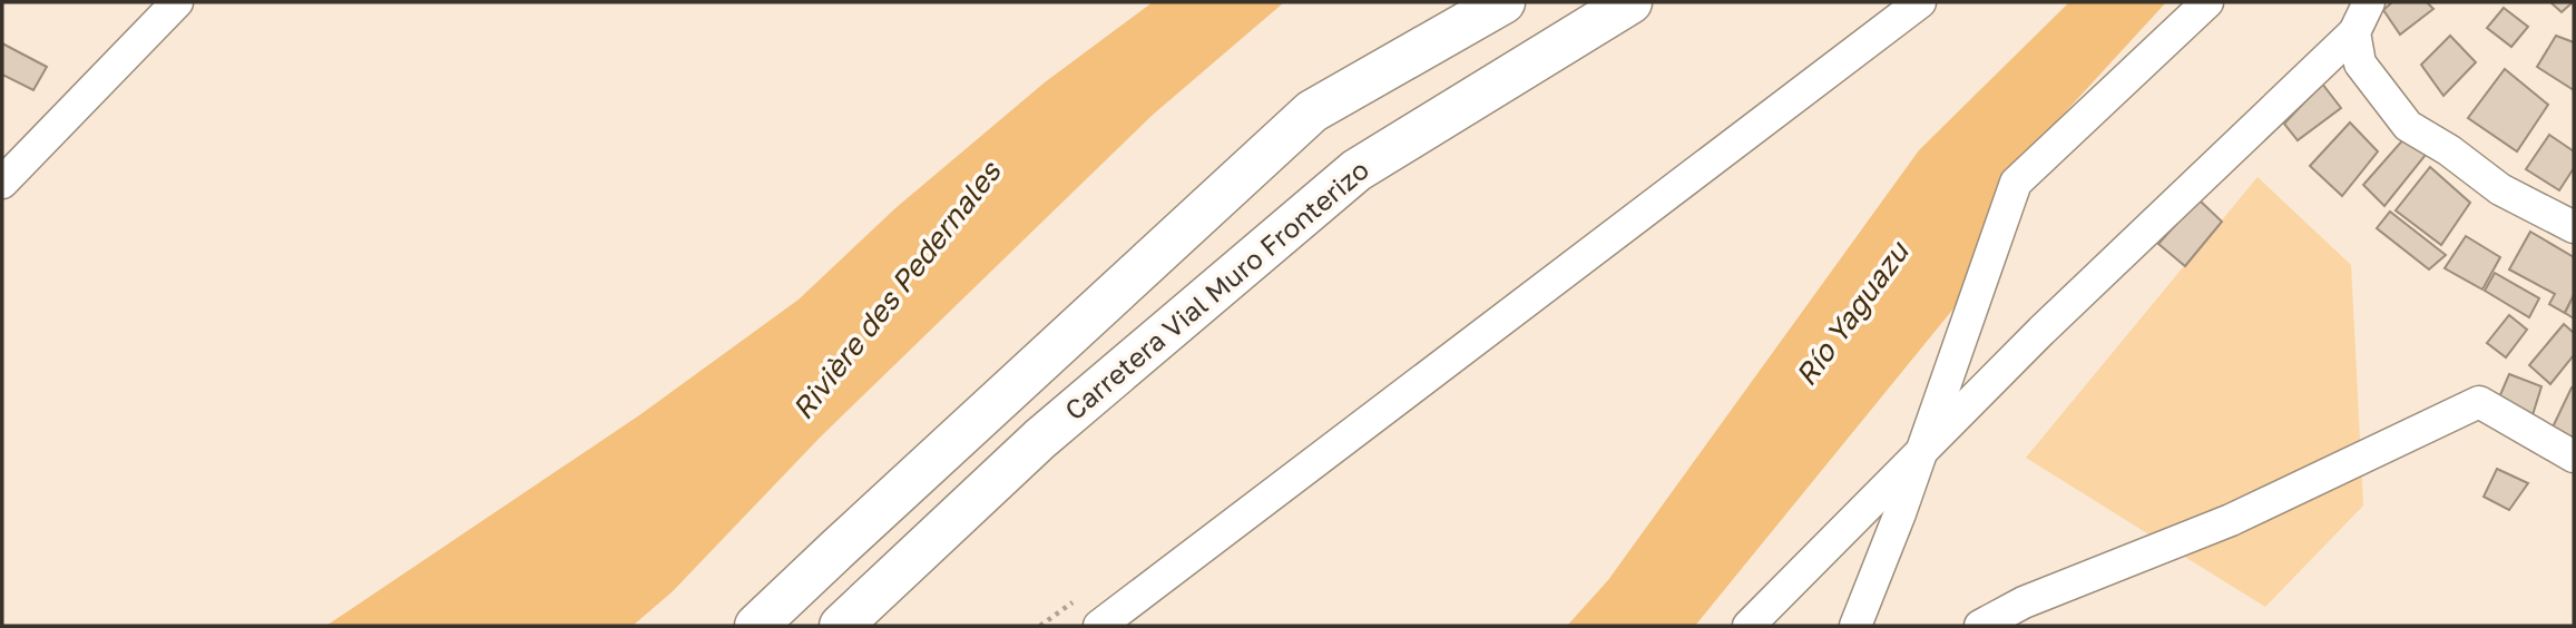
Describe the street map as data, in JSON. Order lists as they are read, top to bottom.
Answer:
{
  "streets": {
    "street": ["Carretera Vial Muro Fronterizo"]
  },
  "water": ["Rivière des Pedernales", "Río Yaguazu"]
}
